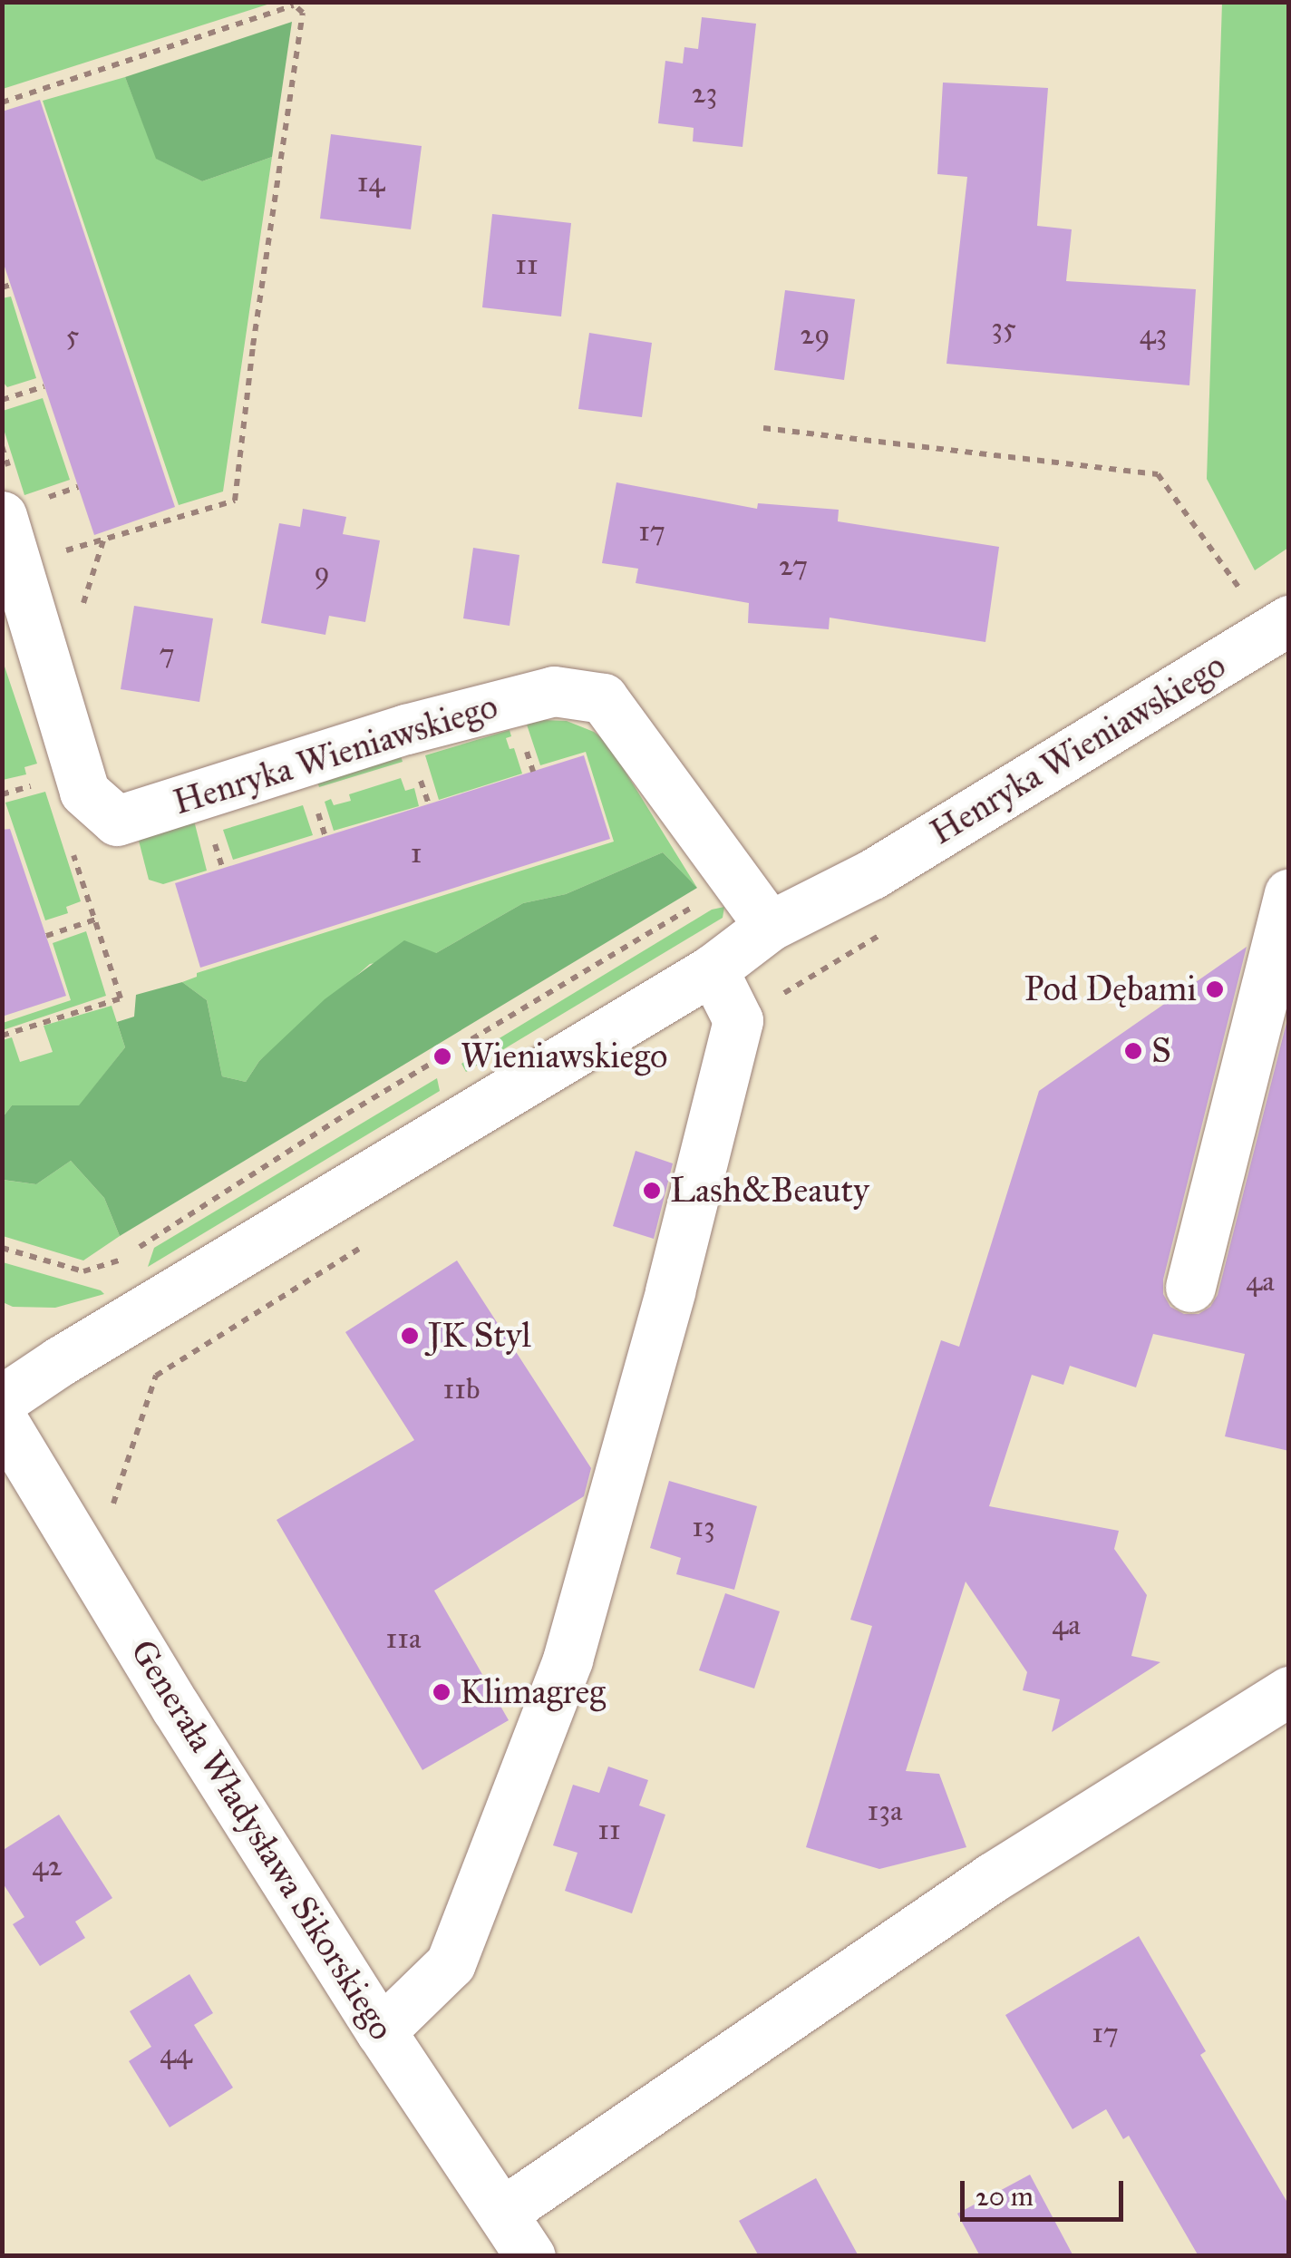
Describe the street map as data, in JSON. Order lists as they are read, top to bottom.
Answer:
{
  "streets": {
    "street": ["Henryka Wieniawskiego", "Generała Władysława Sikorskiego"]
  },
  "places": [
    "Pod Dębami",
    "S",
    "Wieniawskiego",
    "Lash&Beauty",
    "JK Styl",
    "Klimagreg"
  ],
  "house_numbers": [
    "23",
    "14",
    "11",
    "35",
    "29",
    "43",
    "5",
    "17",
    "27",
    "9",
    "7",
    "1",
    "4a",
    "11b",
    "13",
    "4a",
    "11a",
    "13a",
    "11",
    "42",
    "17",
    "44"
  ],
  "scale_bar": "20 m"
}
